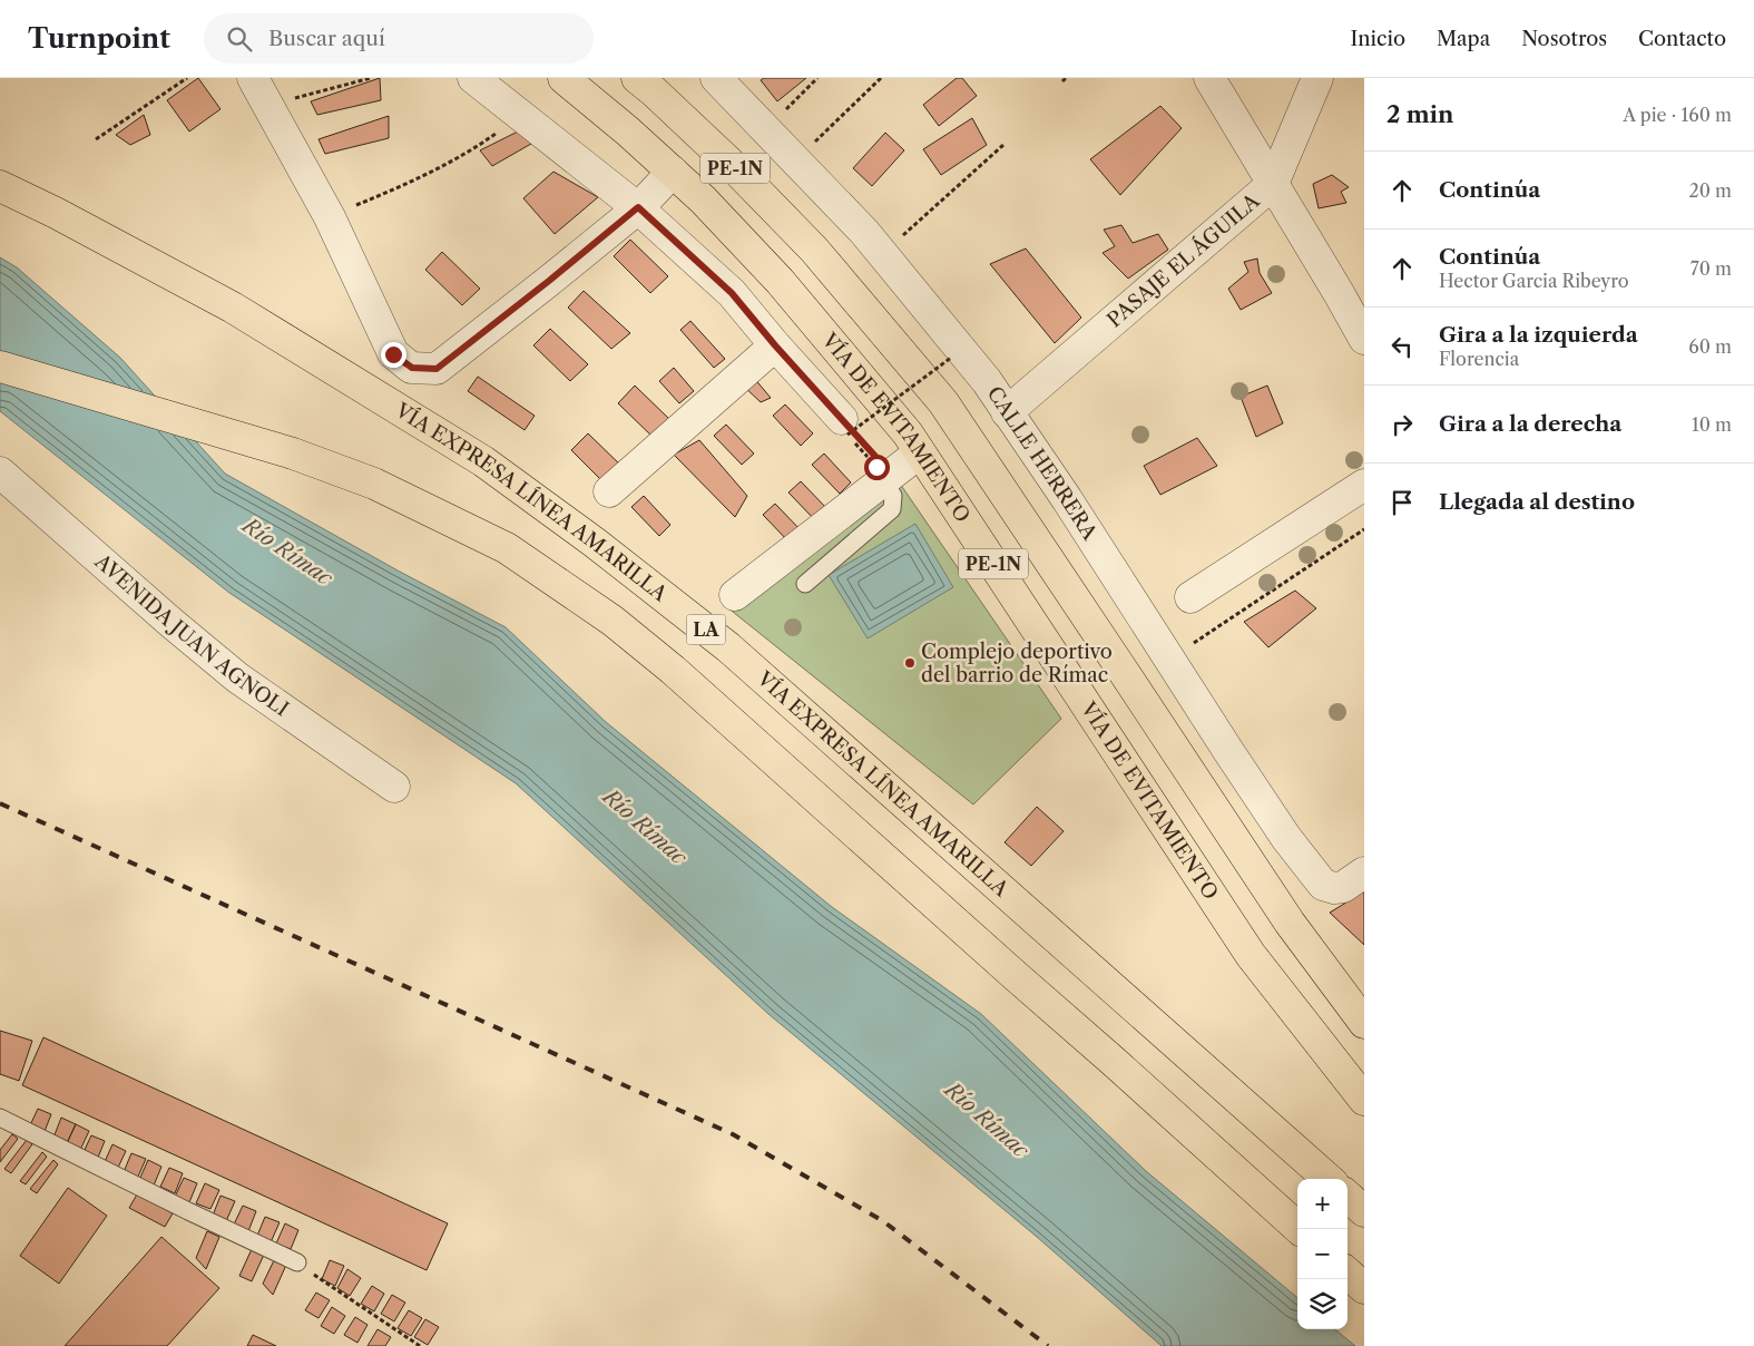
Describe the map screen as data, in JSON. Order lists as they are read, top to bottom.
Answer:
{
  "streets": {
    "highway": [
      "PE-1N",
      "VÍA DE EVITAMIENTO",
      "VÍA EXPRESA LÍNEA AMARILLA",
      "LA"
    ],
    "street": ["PASAJE EL ÁGUILA", "CALLE HERRERA", "AVENIDA JUAN AGNOLI"]
  },
  "crossings": [
    ["PASAJE EL ÁGUILA", "CALLE HERRERA"]
  ],
  "water": ["Río Rímac"],
  "places": ["Complejo deportivo del barrio de Rímac"],
  "page": {
    "header": "Turnpoint",
    "search": "Buscar aquí",
    "nav": [
      "Inicio",
      "Mapa",
      "Nosotros",
      "Contacto"
    ],
    "heading": ["2 min", "A pie · 160 m"],
    "list": [
      ["Continúa", "20 m"],
      ["Continúa", "Hector Garcia Ribeyro", "70 m"],
      ["Gira a la izquierda", "Florencia", "60 m"],
      ["Gira a la derecha", "10 m"],
      "Llegada al destino"
    ],
    "map_buttons": ["+", "−"]
  }
}
